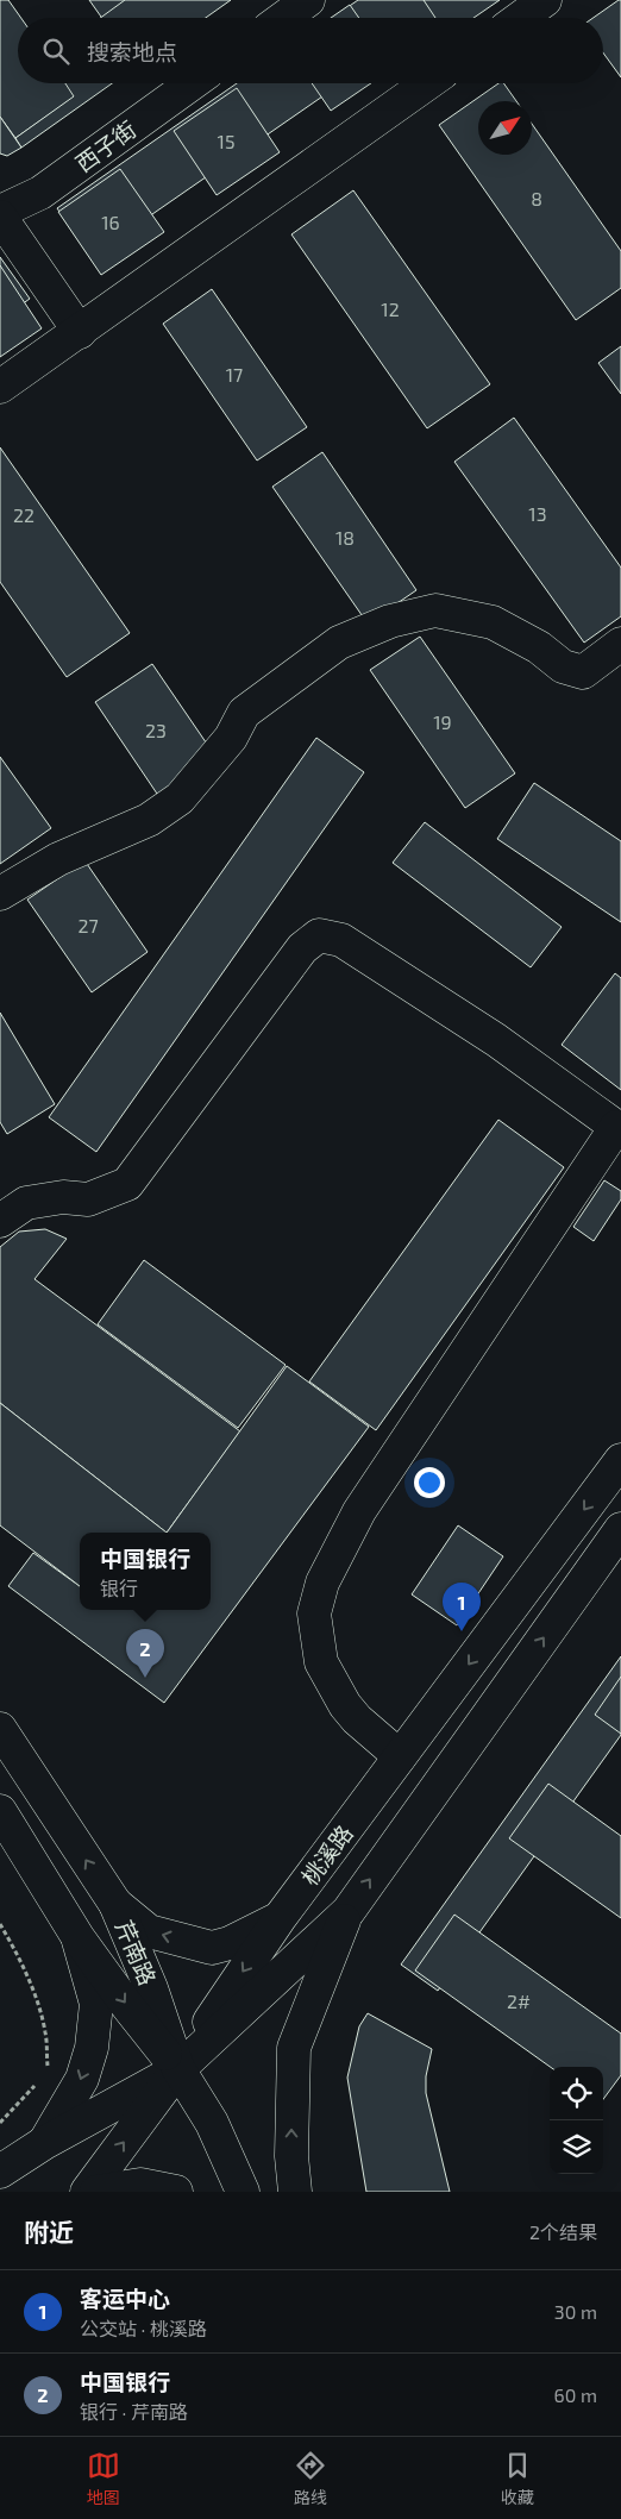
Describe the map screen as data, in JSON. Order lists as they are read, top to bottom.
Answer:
{
  "streets": {
    "street": ["西子街", "桃溪路", "芹南路"]
  },
  "crossings": [
    ["桃溪路", "芹南路"]
  ],
  "house_numbers": [
    "15",
    "8",
    "16",
    "12",
    "17",
    "13",
    "22",
    "18",
    "19",
    "23",
    "27",
    "2#"
  ],
  "north": "top right",
  "page": {
    "search": "搜索地点",
    "popup": ["中国银行", "银行"],
    "pins": ["1", "2"],
    "heading": ["附近", "2个结果"],
    "list": [
      {
        "mark": "1",
        "name": "客运中心",
        "note": "公交站 · 桃溪路",
        "value": "30 m"
      },
      {
        "mark": "2",
        "name": "中国银行",
        "note": "银行 · 芹南路",
        "value": "60 m"
      }
    ],
    "nav": ["地图", "路线", "收藏"]
  }
}
